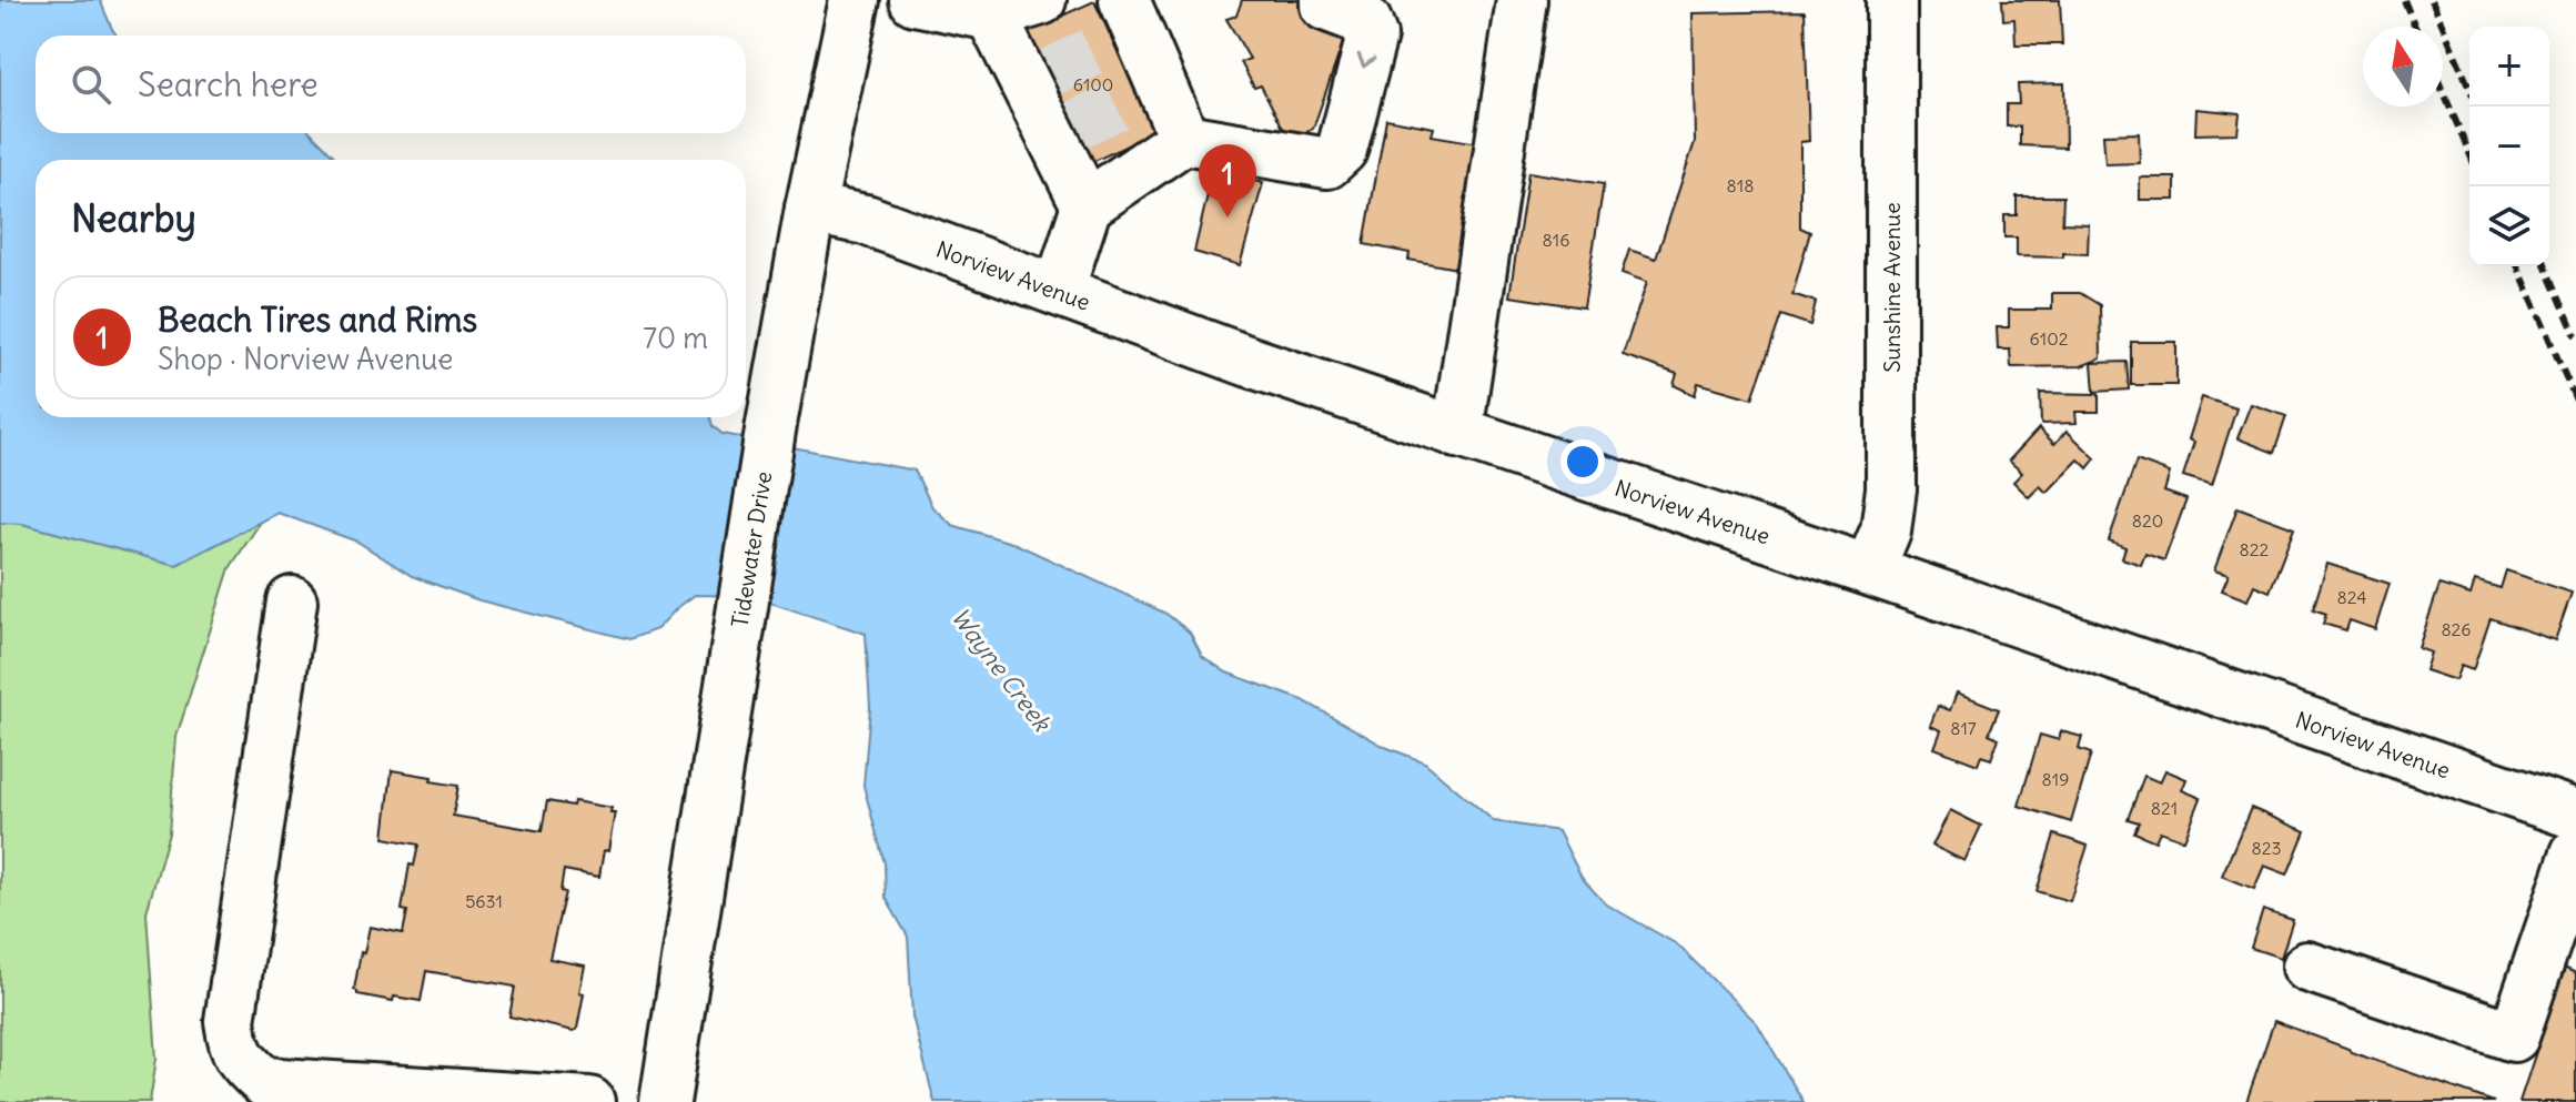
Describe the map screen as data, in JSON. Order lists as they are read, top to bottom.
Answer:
{
  "streets": {
    "main road": ["Norview Avenue", "Sunshine Avenue", "Tidewater Drive"]
  },
  "crossings": [
    ["Norview Avenue", "Sunshine Avenue"],
    ["Norview Avenue", "Tidewater Drive"]
  ],
  "water": ["Wayne Creek"],
  "house_numbers": [
    "6100",
    "818",
    "816",
    "6102",
    "820",
    "822",
    "824",
    "826",
    "817",
    "819",
    "821",
    "823",
    "5631"
  ],
  "north": "top",
  "page": {
    "map_buttons": ["+", "−"],
    "search": "Search here",
    "pins": "1",
    "heading": "Nearby",
    "list": [
      {
        "mark": "1",
        "name": "Beach Tires and Rims",
        "note": "Shop · Norview Avenue",
        "value": "70 m"
      }
    ]
  }
}
